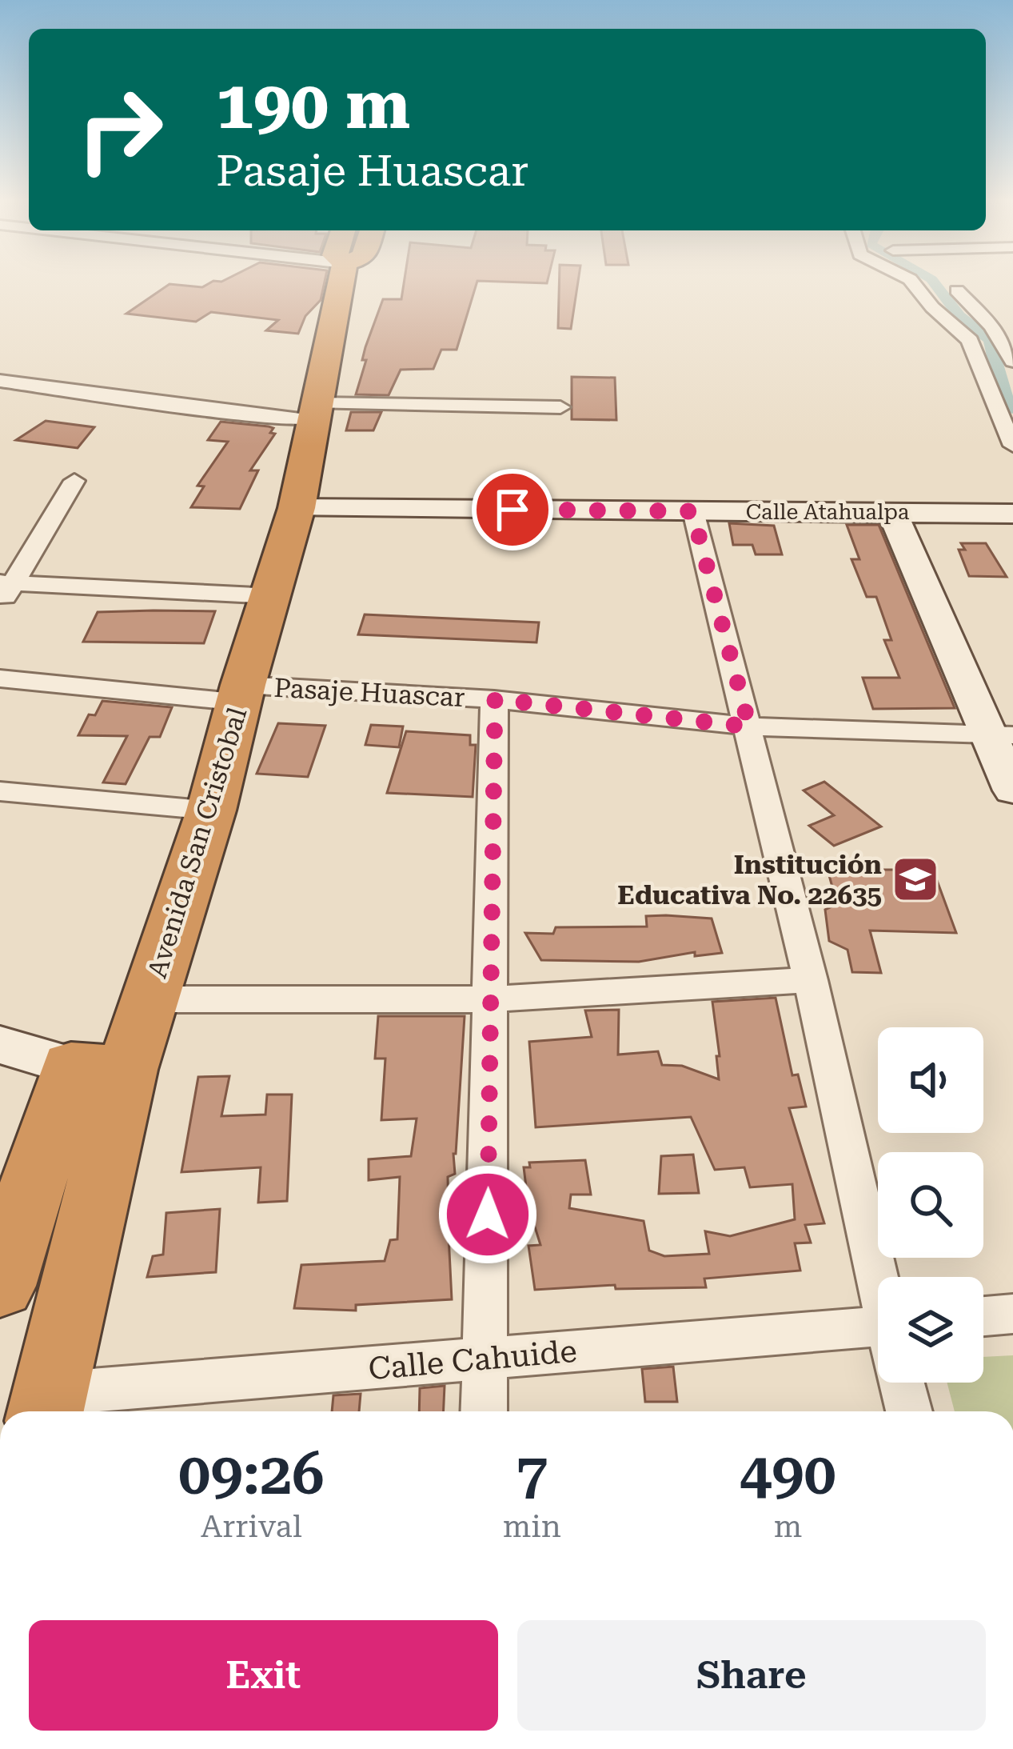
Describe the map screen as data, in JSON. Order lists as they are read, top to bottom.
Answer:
{
  "streets": {
    "highway": ["Avenida San Cristobal"],
    "street": ["Calle Atahualpa", "Pasaje Huascar", "Calle Cahuide"]
  },
  "crossings": [
    ["Calle Atahualpa", "Avenida San Cristobal"],
    ["Pasaje Huascar", "Avenida San Cristobal"],
    ["Avenida San Cristobal", "Calle Cahuide"]
  ],
  "places": {
    "school or university": ["Institución Educativa No. 22635"]
  },
  "page": {
    "turn": ["190 m", "Pasaje Huascar"],
    "eta": [
      "09:26",
      "Arrival",
      "7",
      "min",
      "490",
      "m"
    ],
    "buttons": ["Exit", "Share"]
  }
}
